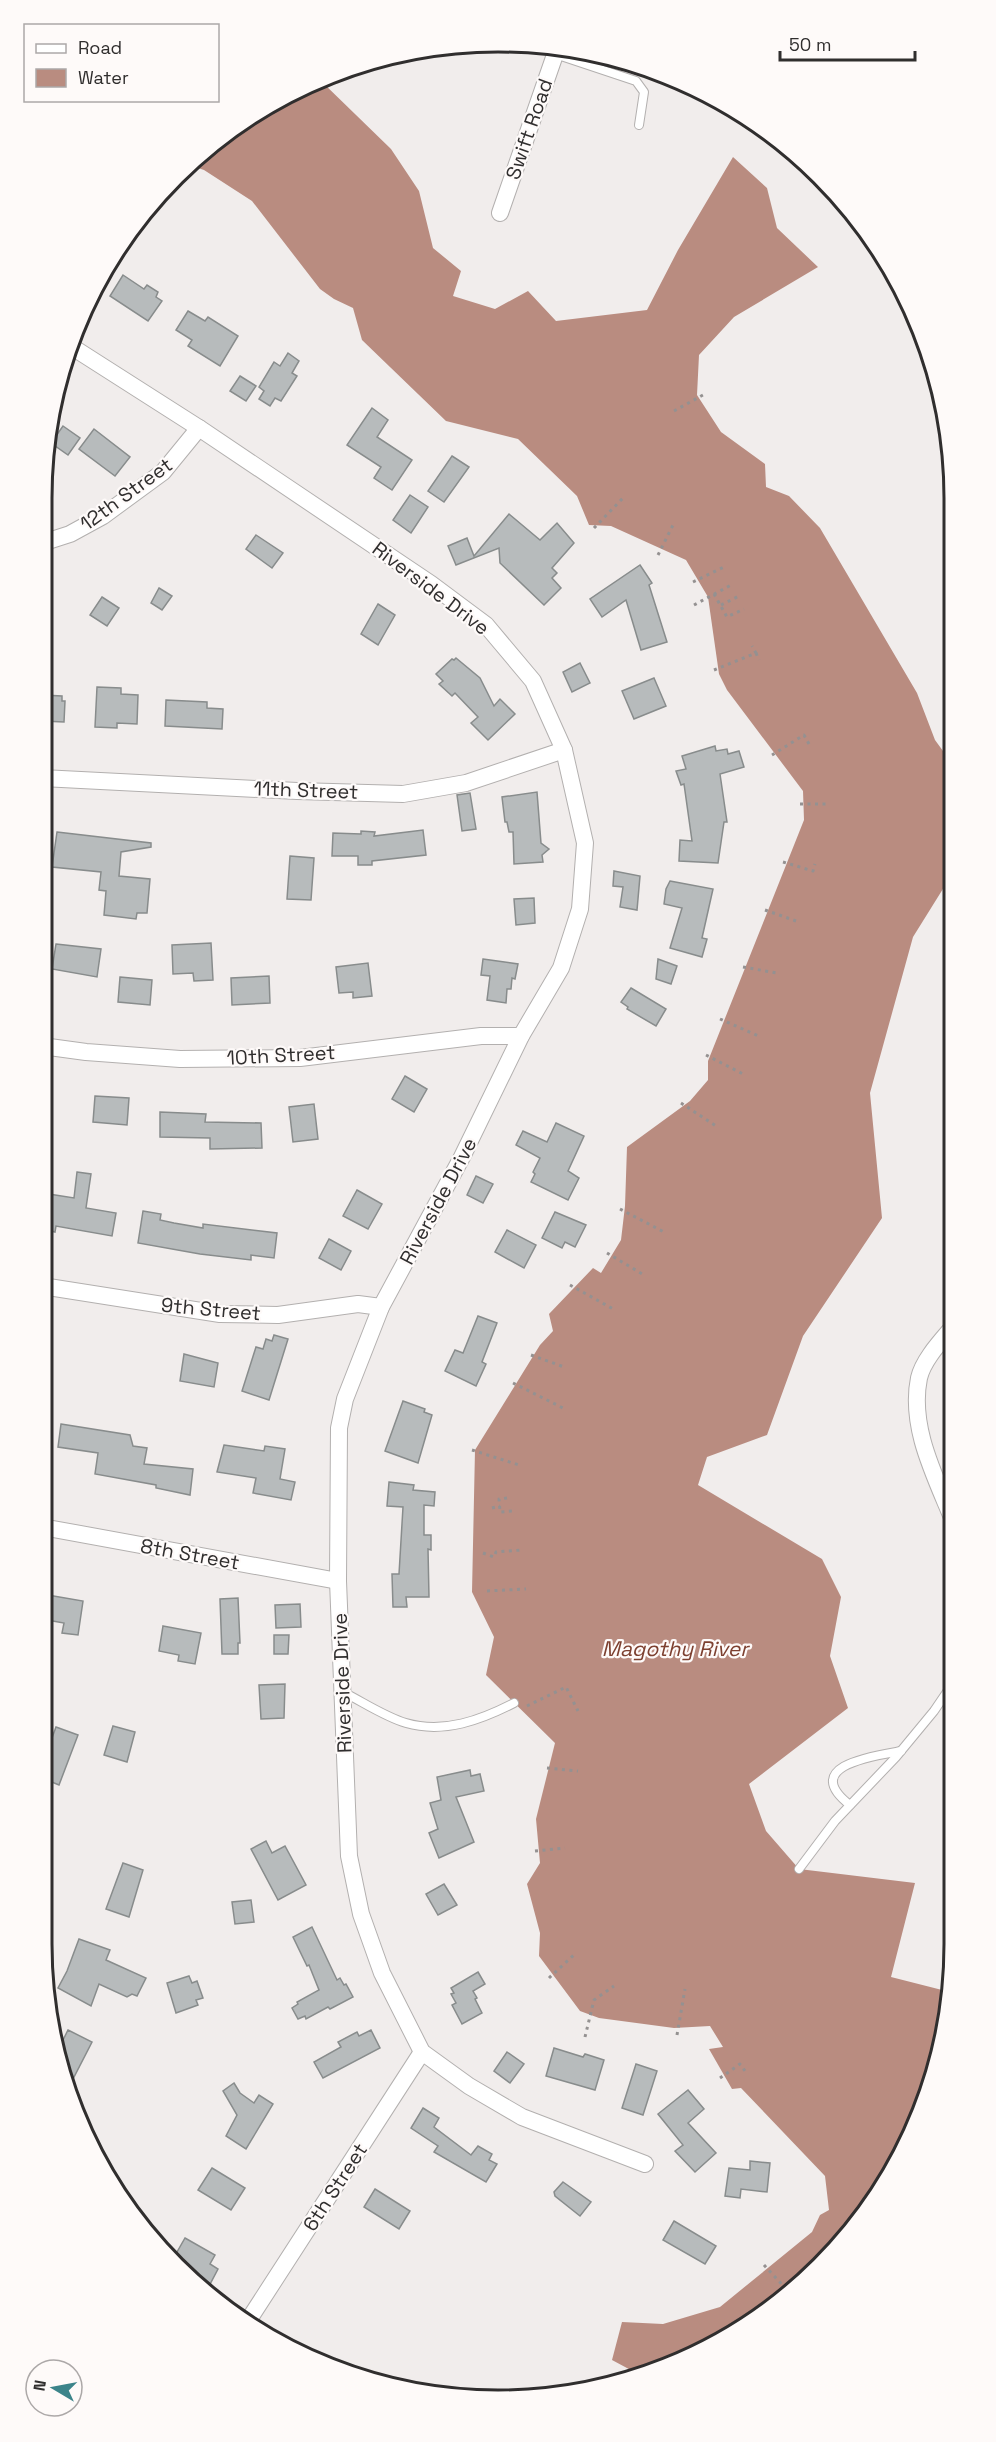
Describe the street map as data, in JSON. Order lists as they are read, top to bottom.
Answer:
{
  "streets": {
    "street": [
      "Swift Road",
      "12th Street",
      "Riverside Drive",
      "11th Street",
      "10th Street",
      "9th Street",
      "8th Street",
      "6th Street"
    ]
  },
  "crossings": [
    ["12th Street", "Riverside Drive"],
    ["Riverside Drive", "11th Street"],
    ["Riverside Drive", "10th Street"],
    ["Riverside Drive", "9th Street"],
    ["Riverside Drive", "8th Street"],
    ["Riverside Drive", "6th Street"]
  ],
  "water": ["Magothy River"],
  "legend": ["Road", "Water"],
  "scale_bar": "50 m",
  "north": "left"
}
